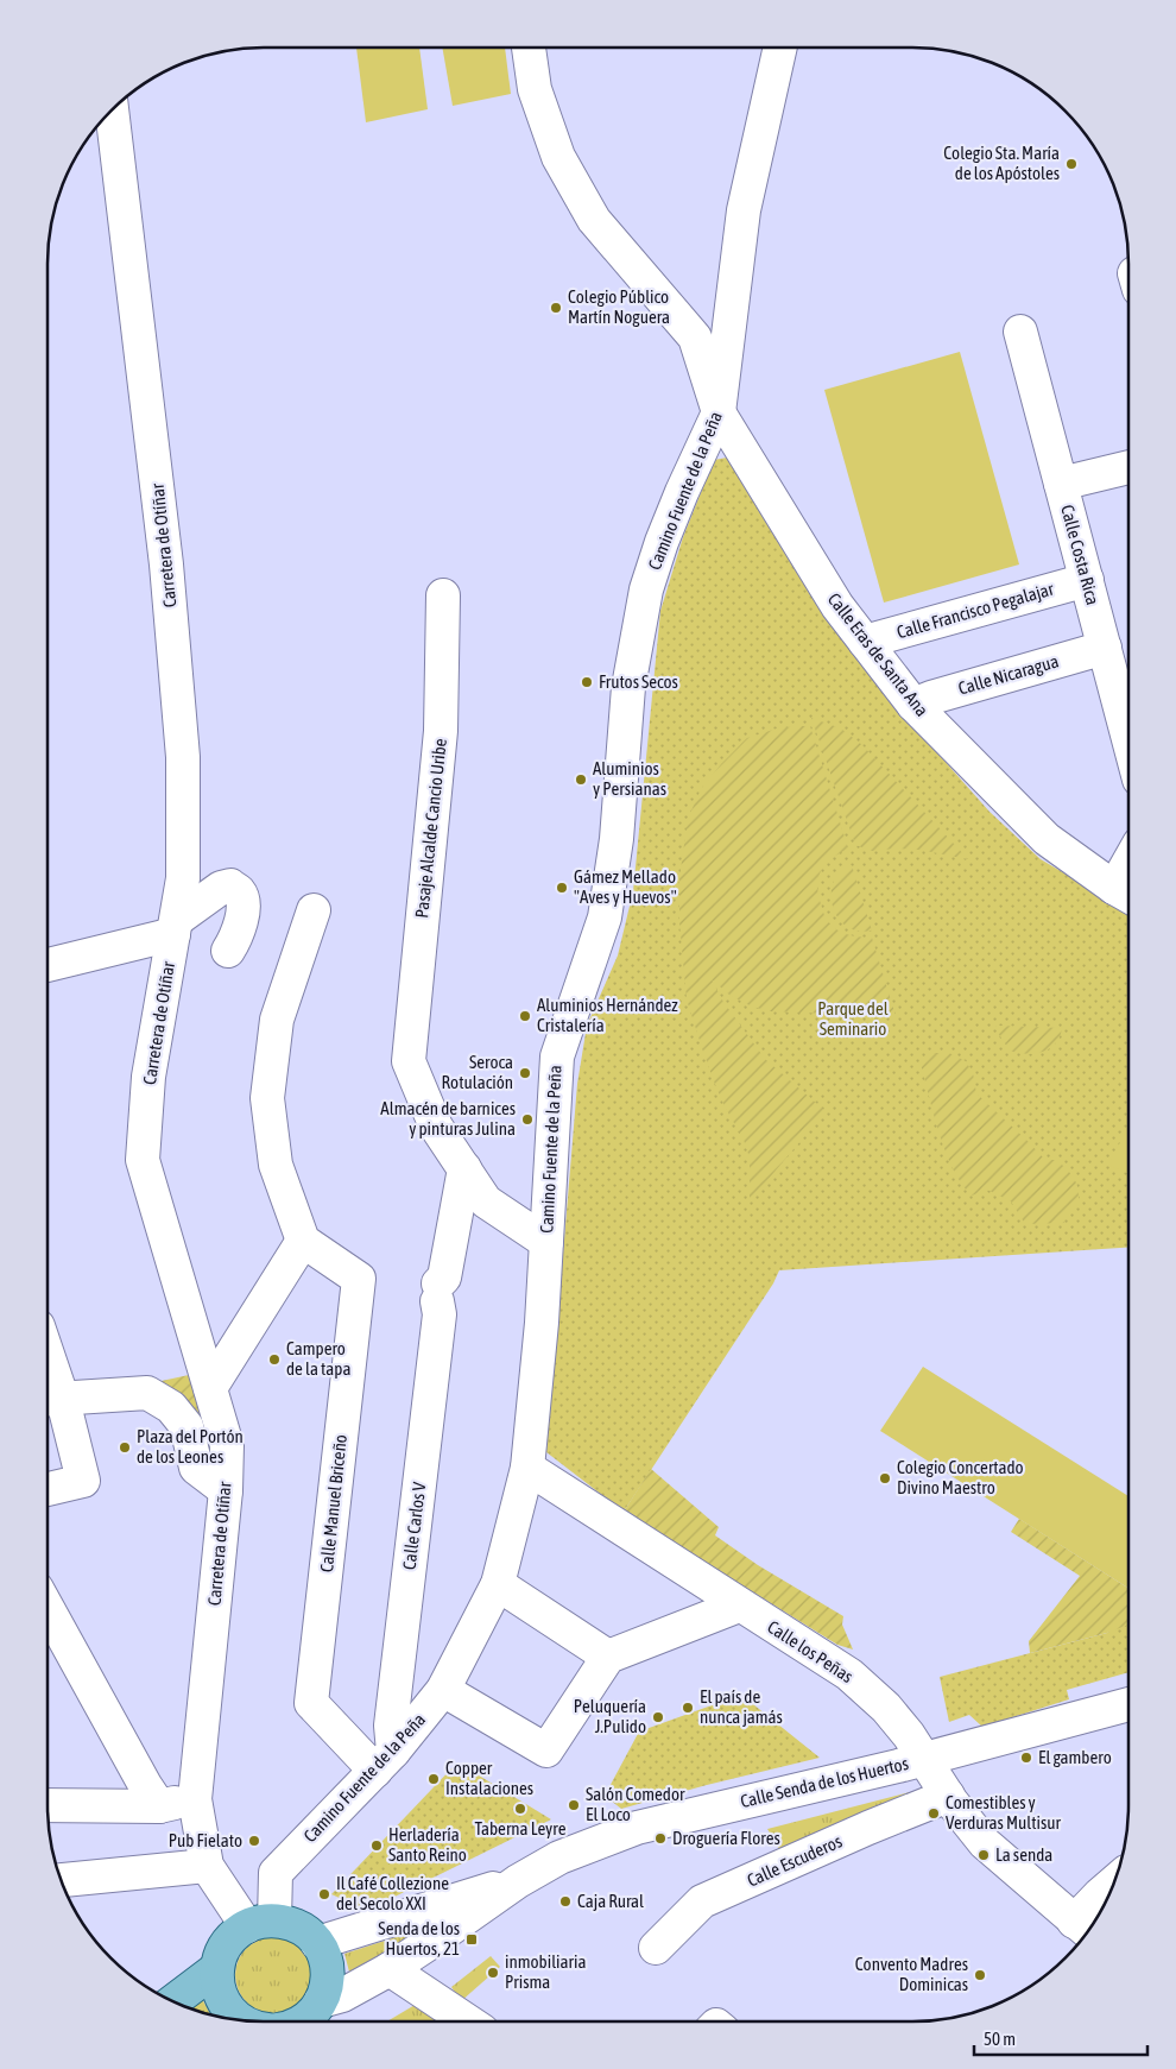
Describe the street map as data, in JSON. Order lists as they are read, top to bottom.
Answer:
{
  "streets": {
    "street": [
      "Camino Fuente de la Peña",
      "Carretera de Otíñar",
      "Calle Costa Rica",
      "Calle Francisco Pegalajar",
      "Calle Eras de Santa Ana",
      "Calle Nicaragua",
      "Pasaje Alcalde Cancio Uribe",
      "Calle Manuel Briceño",
      "Calle Carlos V",
      "Calle los Peñas",
      "Calle Senda de los Huertos",
      "Calle Escuderos"
    ]
  },
  "crossings": [
    ["Camino Fuente de la Peña", "Carretera de Otíñar"],
    ["Camino Fuente de la Peña", "Calle Eras de Santa Ana"],
    ["Camino Fuente de la Peña", "Calle Manuel Briceño"],
    ["Camino Fuente de la Peña", "Calle Carlos V"],
    ["Camino Fuente de la Peña", "Calle los Peñas"],
    ["Calle Costa Rica", "Calle Francisco Pegalajar"],
    ["Calle Costa Rica", "Calle Nicaragua"],
    ["Calle Francisco Pegalajar", "Calle Eras de Santa Ana"],
    ["Calle Eras de Santa Ana", "Calle Nicaragua"],
    ["Pasaje Alcalde Cancio Uribe", "Calle Carlos V"],
    ["Calle Manuel Briceño", "Calle Carlos V"],
    ["Calle los Peñas", "Calle Senda de los Huertos"],
    ["Calle los Peñas", "Calle Escuderos"]
  ],
  "parks": ["Parque del Seminario"],
  "places": {
    "other": [
      "Colegio Sta. María de los Apóstoles",
      "Colegio Público Martín Noguera",
      "Frutos Secos",
      "Aluminios y Persianas",
      "Gámez Mellado \"Aves y Huevos\"",
      "Aluminios Hernández Cristalería",
      "Seroca Rotulación",
      "Almacén de barnices y pinturas Julina",
      "Campero de la tapa",
      "Plaza del Portón de los Leones",
      "Colegio Concertado Divino Maestro",
      "El país de nunca jamás",
      "Peluquería J.Pulido",
      "El gambero",
      "Copper Instalaciones",
      "Salón Comedor El Loco",
      "Taberna Leyre",
      "Comestibles y Verduras Multisur",
      "Droguería Flores",
      "Pub Fielato",
      "Herladería Santo Reino",
      "La senda",
      "Il Café Collezione del Secolo XXI",
      "Caja Rural",
      "inmobiliaria Prisma",
      "Convento Madres Dominicas"
    ],
    "transit": ["Senda de los Huertos, 21"]
  },
  "scale_bar": "50 m"
}
